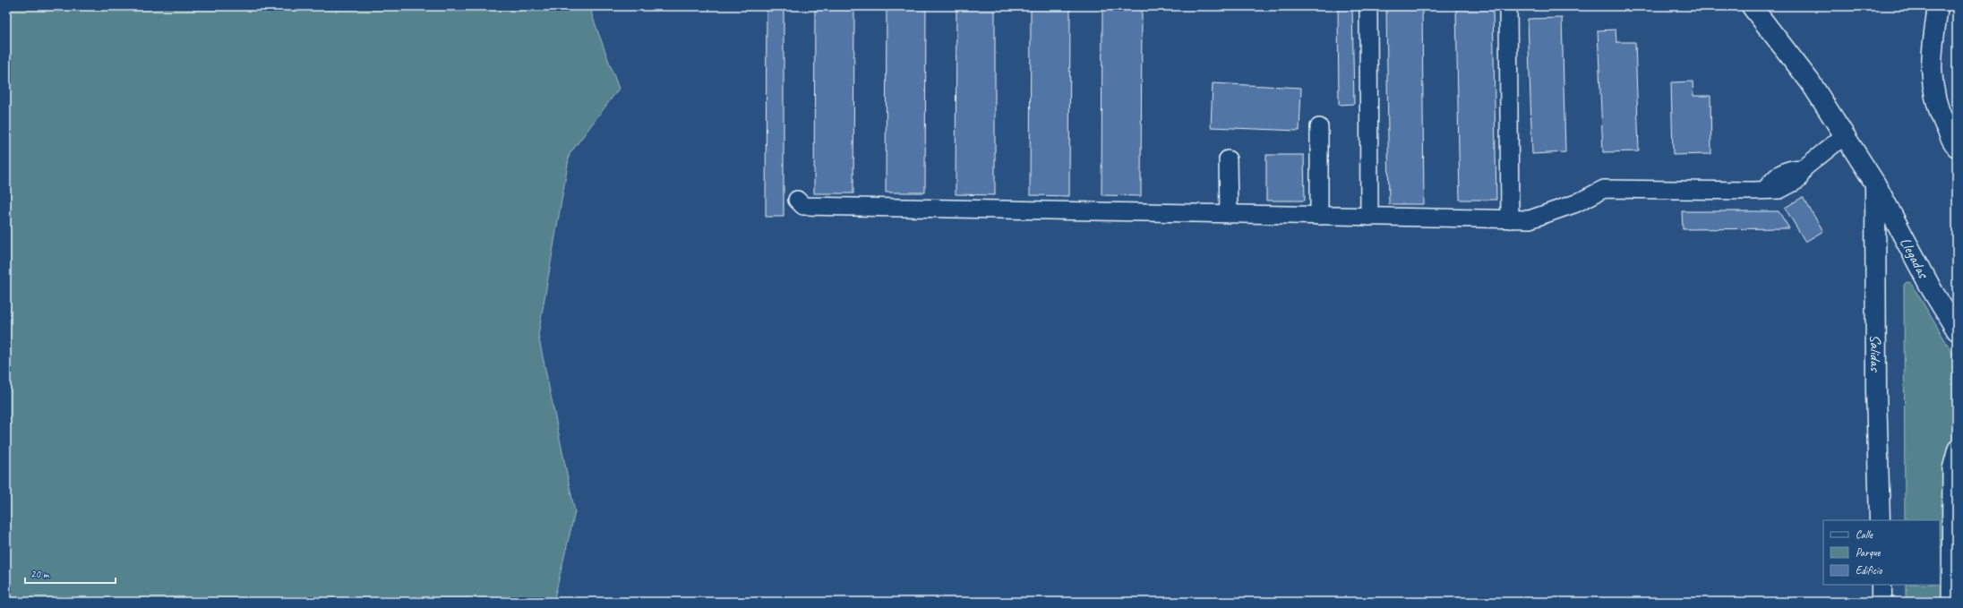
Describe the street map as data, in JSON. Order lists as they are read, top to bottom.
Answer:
{
  "streets": {
    "street": ["Llegadas", "Salidas"]
  },
  "crossings": [
    ["Llegadas", "Salidas"]
  ],
  "legend": ["Calle", "Parque", "Edificio"],
  "scale_bar": "20 m"
}
